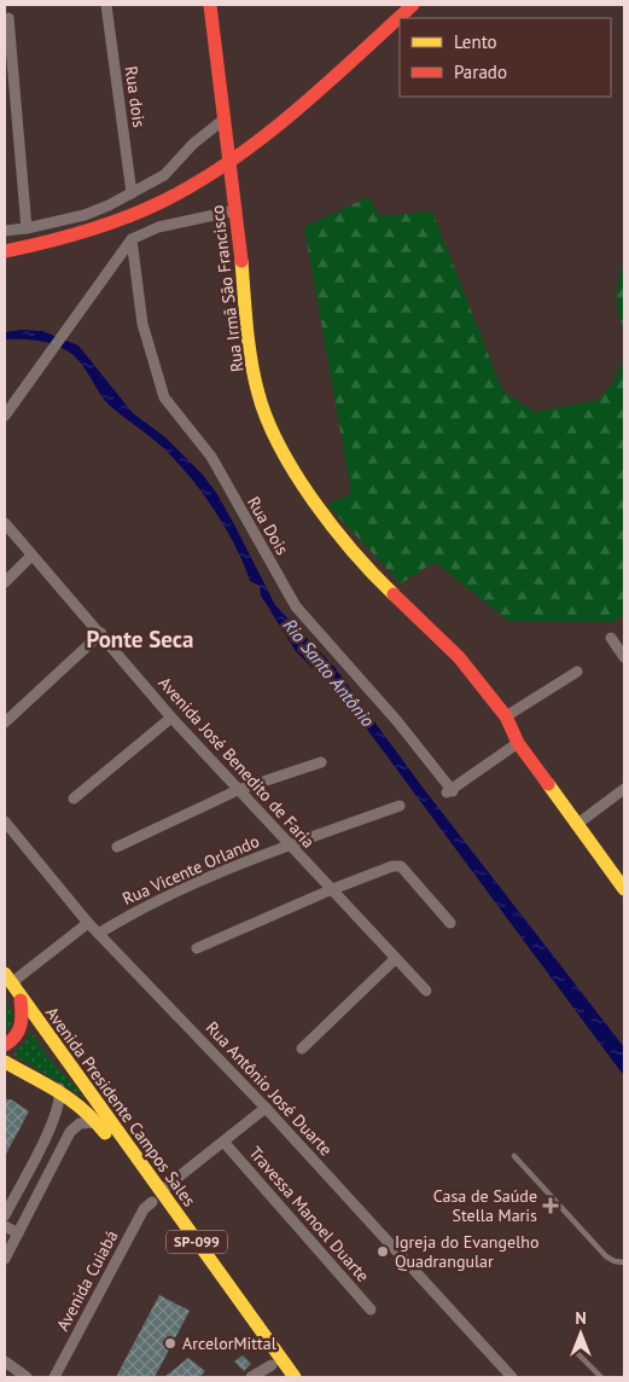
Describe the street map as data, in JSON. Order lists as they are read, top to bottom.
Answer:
{
  "streets": {
    "main road": ["Rua Irmã São Francisco", "Avenida Presidente Campos Sales", "SP-099"],
    "street": [
      "Rua dois",
      "Rua Dois",
      "Avenida José Benedito de Faria",
      "Rua Vicente Orlando",
      "Rua Antônio José Duarte",
      "Travessa Manoel Duarte",
      "Avenida Cuiabá"
    ]
  },
  "crossings": [
    ["Rua Irmã São Francisco", "Rua Dois"],
    ["Avenida José Benedito de Faria", "Rua Vicente Orlando"],
    ["Rua Vicente Orlando", "Rua Antônio José Duarte"],
    ["Rua Antônio José Duarte", "Avenida Cuiabá"],
    ["Avenida Presidente Campos Sales", "Avenida Cuiabá"],
    ["Travessa Manoel Duarte", "Avenida Cuiabá"]
  ],
  "districts": ["Ponte Seca"],
  "water": ["Rio Santo Antônio"],
  "places": {
    "health": ["Casa de Saúde Stella Maris"],
    "other": ["Igreja do Evangelho Quadrangular", "ArcelorMittal"]
  },
  "legend": ["Lento", "Parado"],
  "north": "top"
}
